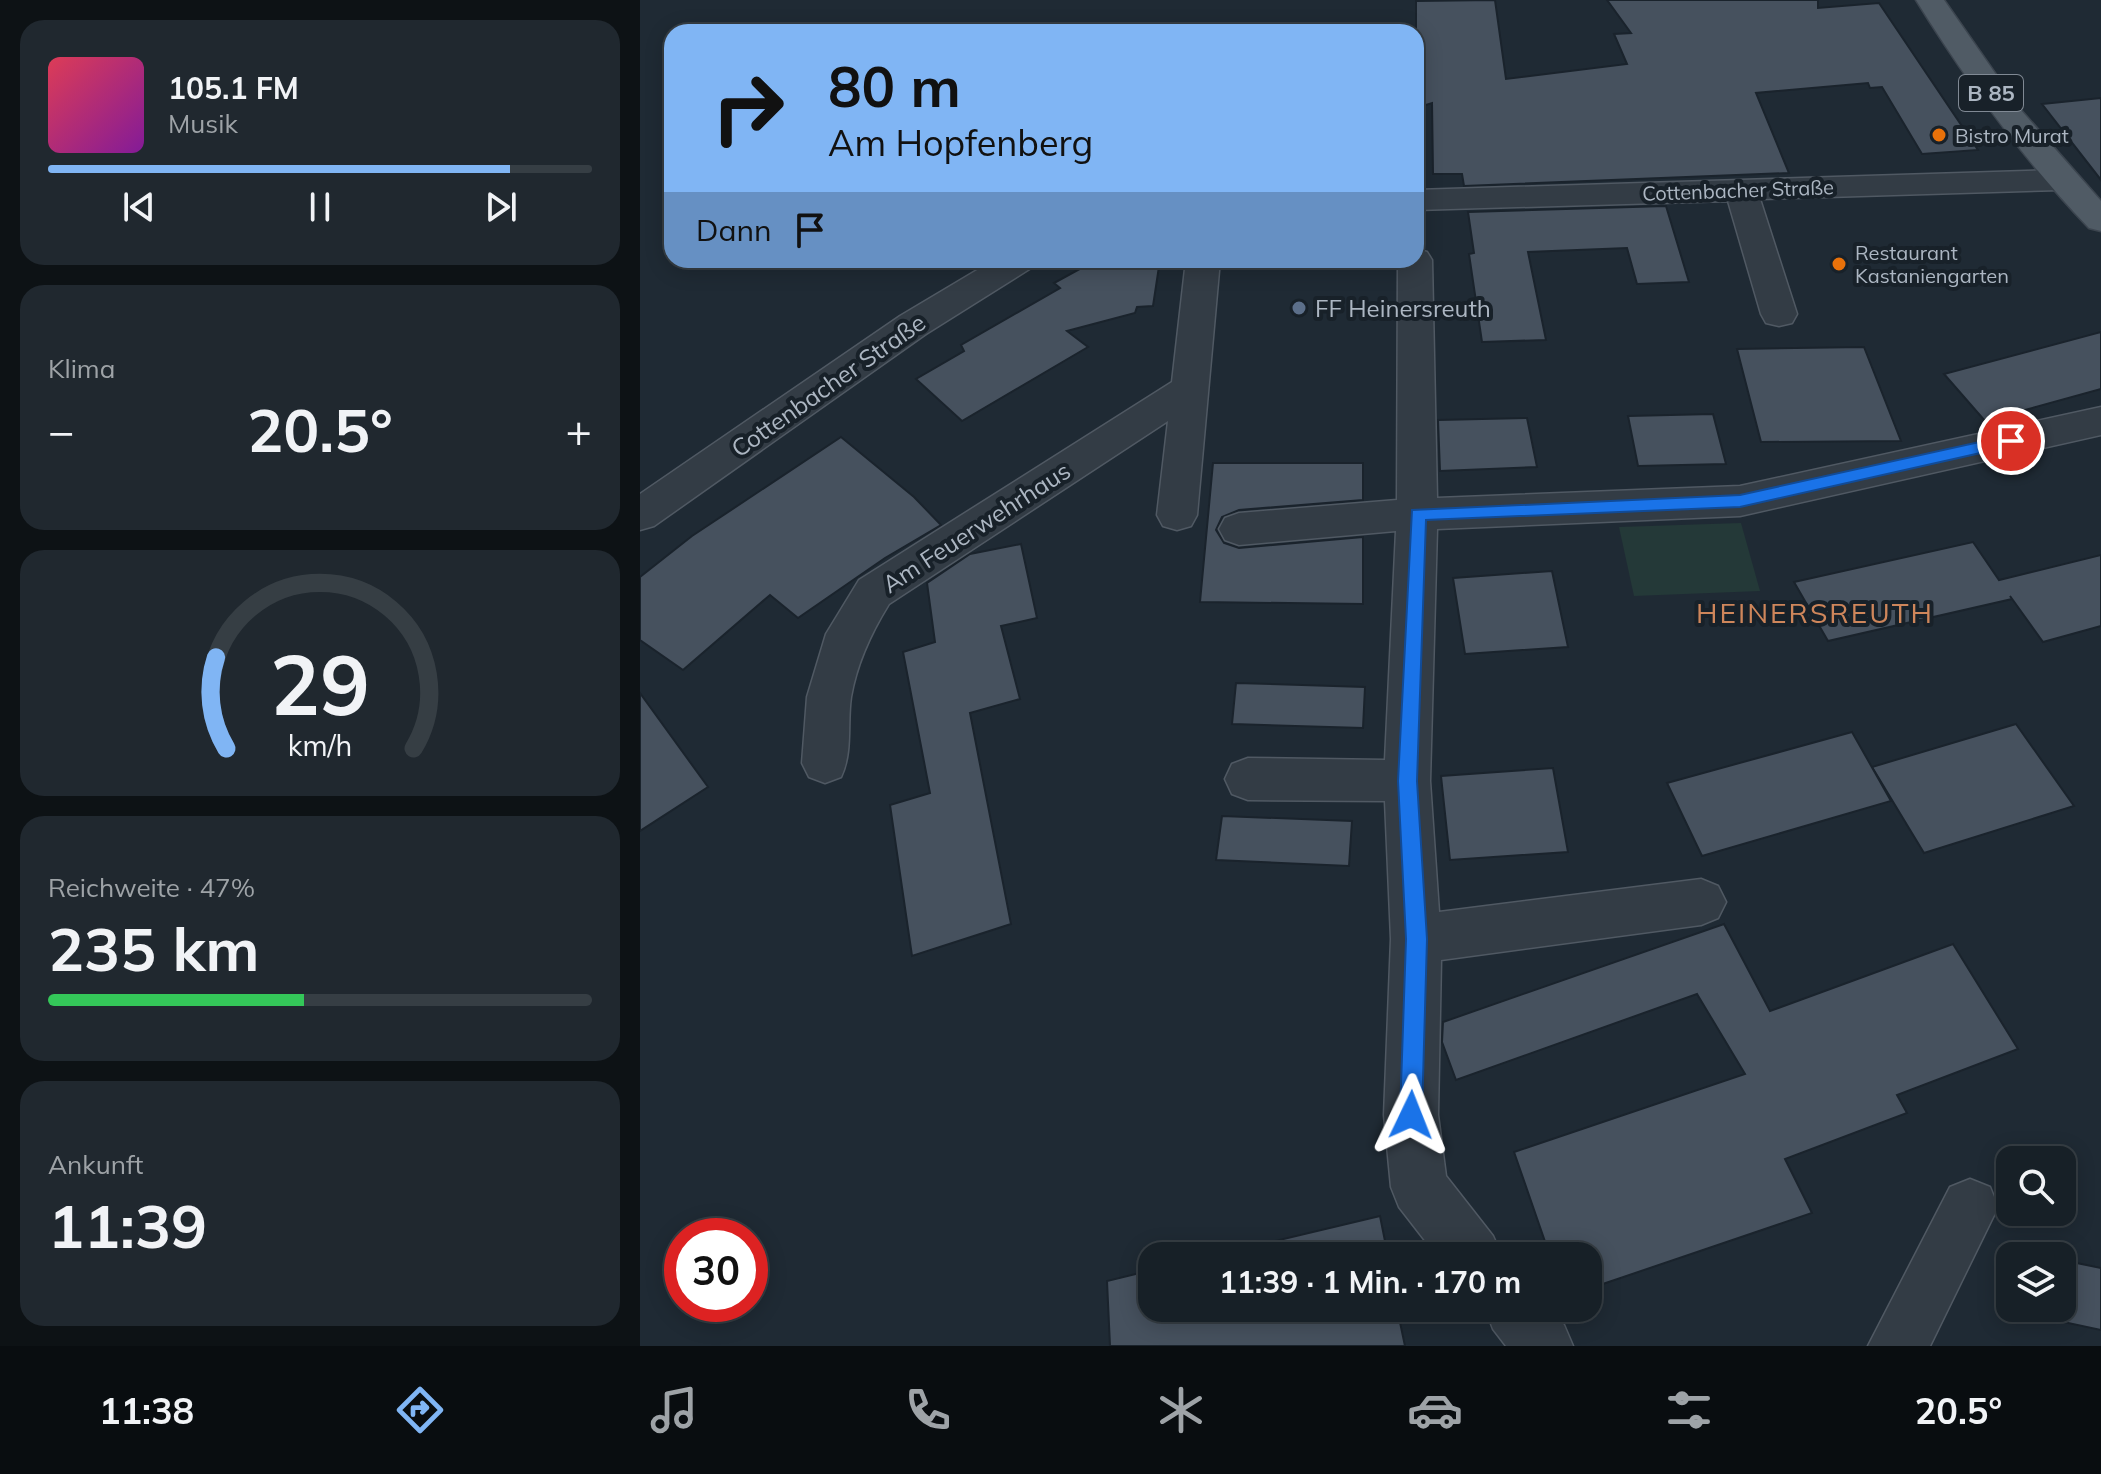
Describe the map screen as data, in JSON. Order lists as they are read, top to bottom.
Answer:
{
  "streets": {
    "main road": ["B 85"],
    "street": ["Cottenbacher Straße", "Am Feuerwehrhaus"]
  },
  "crossings": [
    ["B 85", "Cottenbacher Straße"]
  ],
  "districts": ["HEINERSREUTH"],
  "places": ["Bistro Murat", "Restaurant Kastaniengarten", "FF Heinersreuth"],
  "page": {
    "turn": ["80 m", "Am Hopfenberg"],
    "song": ["105.1 FM", "Musik"],
    "then": "Dann",
    "tile": [
      "Klima",
      ["Reichweite · 47%", "235 km"],
      ["Ankunft", "11:39"]
    ],
    "heat": ["−", "20.5°", "+"],
    "limit": "30",
    "trip": "11:39 · 1 Min. · 170 m",
    "tabs": ["11:38", "20.5°"],
    "gauge": ["29", "km/h"]
  }
}
